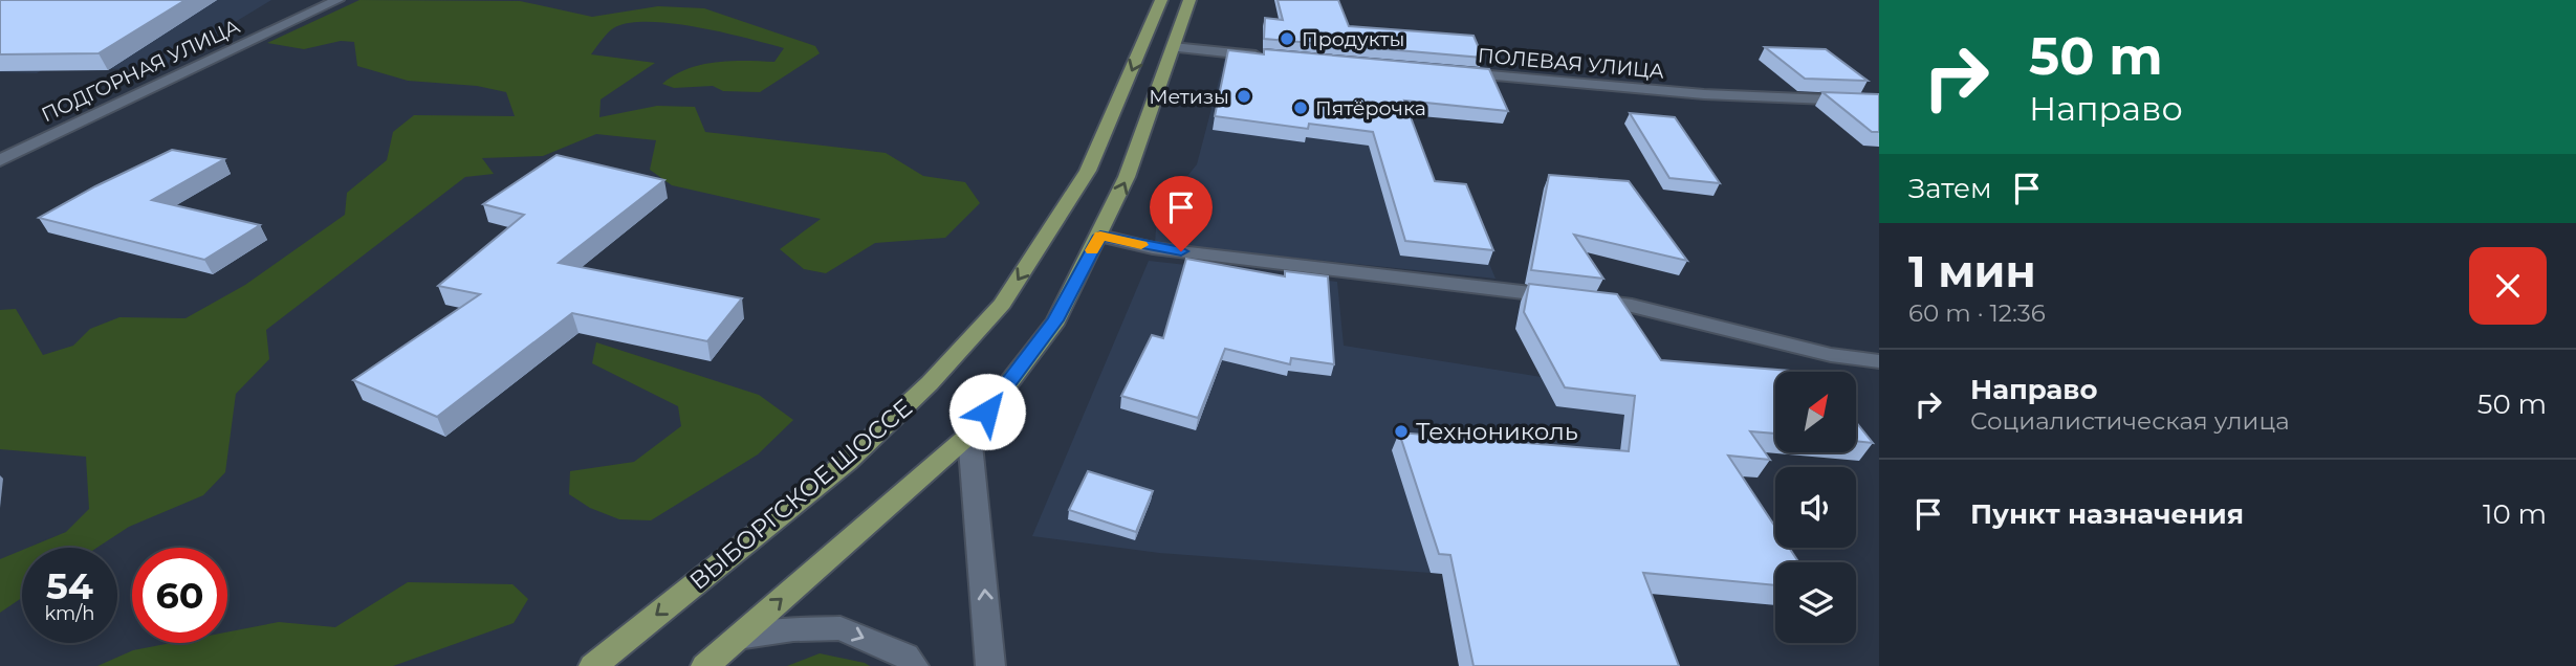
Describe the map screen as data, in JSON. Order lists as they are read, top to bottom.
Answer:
{
  "streets": {
    "main road": ["ВЫБОРГСКОЕ ШОССЕ"],
    "street": ["ПОЛЕВАЯ УЛИЦА", "ПОДГОРНАЯ УЛИЦА"]
  },
  "places": [
    "Продукты",
    "Метизы",
    "Пятёрочка",
    "Технониколь"
  ],
  "north": "top right",
  "page": {
    "turn": ["50 m", "Направо"],
    "then": "Затем",
    "heading": ["1 мин", "60 m · 12:36"],
    "list": [
      {
        "name": "Направо",
        "note": "Социалистическая улица",
        "value": "50 m"
      },
      {
        "name": "Пункт назначения",
        "value": "10 m"
      }
    ],
    "speed": "54 km/h",
    "limit": "60"
  }
}
